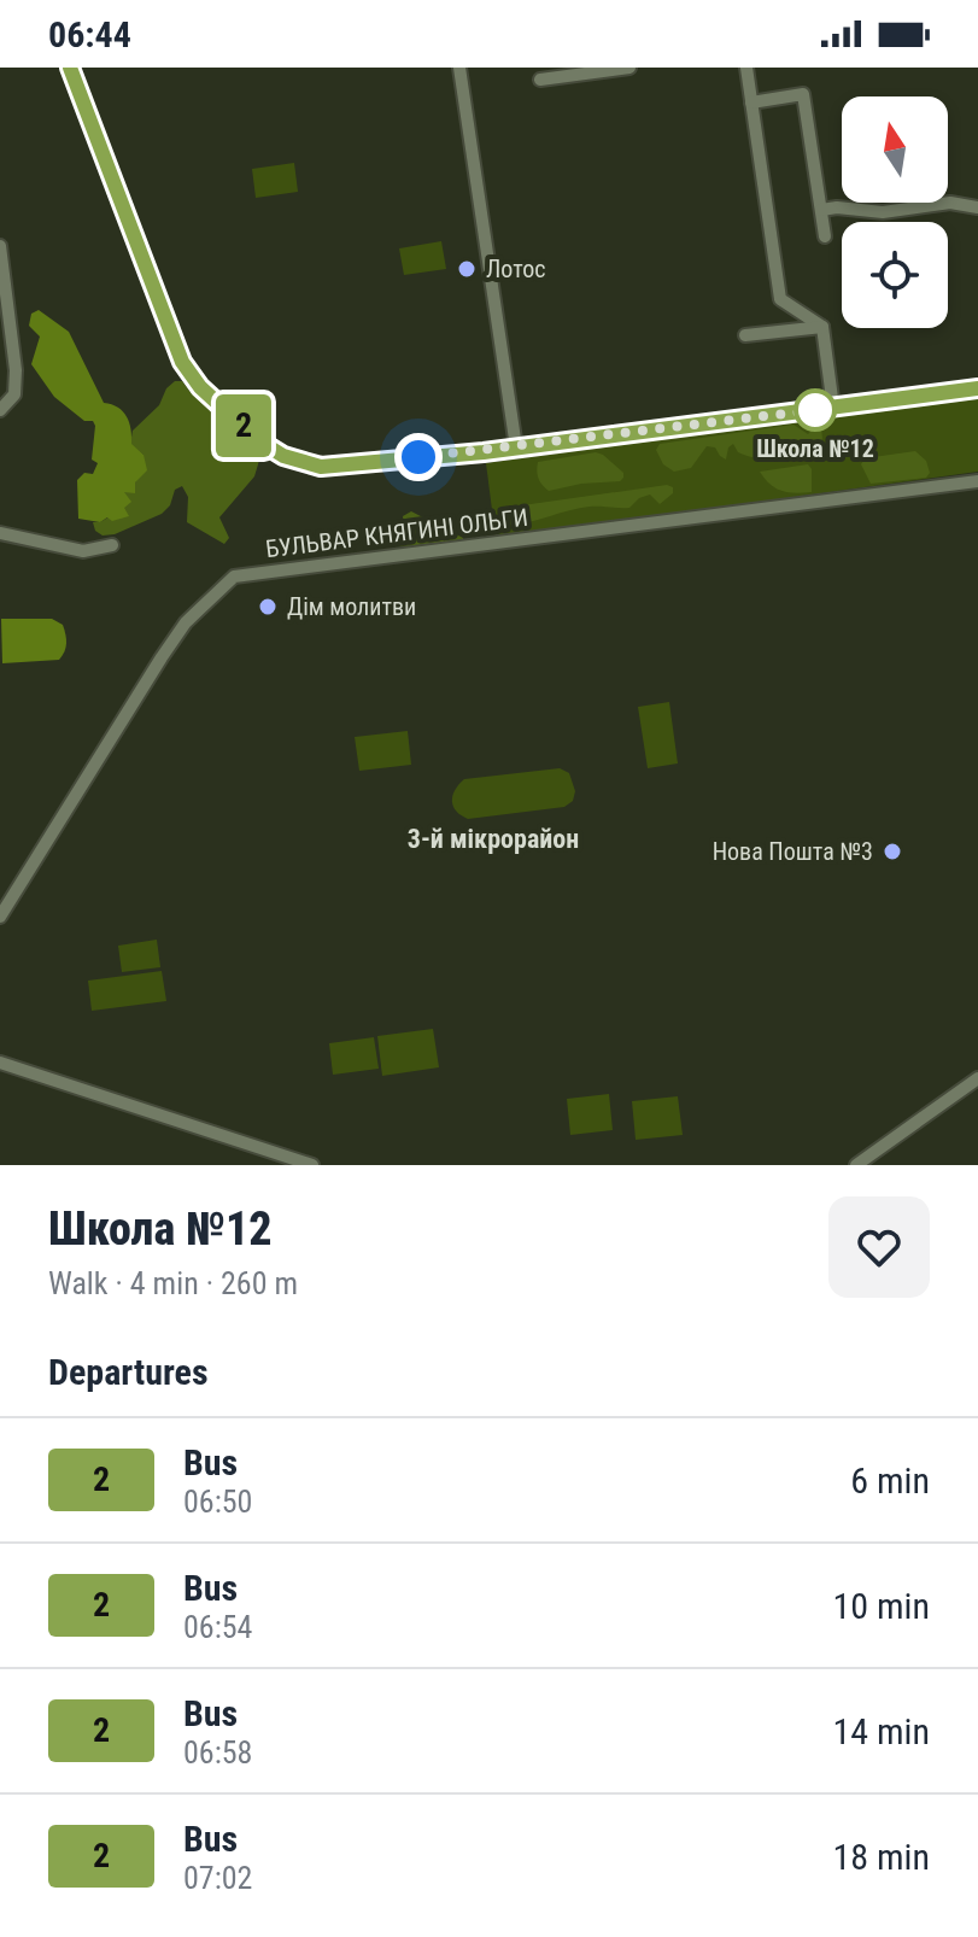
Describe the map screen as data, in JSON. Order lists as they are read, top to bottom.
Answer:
{
  "streets": {
    "street": ["БУЛЬВАР КНЯГИНІ ОЛЬГИ"]
  },
  "districts": ["3-й мікрорайон"],
  "places": [
    "Лотос",
    "Школа №12",
    "Дім молитви",
    "Нова Пошта №3"
  ],
  "lines": ["bus line 2"],
  "north": "top",
  "page": {
    "status": "06:44",
    "on_map": "2",
    "heading": [
      ["Школа №12", "Walk · 4 min · 260 m"],
      "Departures"
    ],
    "list": [
      {
        "mark": "2",
        "name": "Bus",
        "note": "06:50",
        "value": "6 min"
      },
      {
        "mark": "2",
        "name": "Bus",
        "note": "06:54",
        "value": "10 min"
      },
      {
        "mark": "2",
        "name": "Bus",
        "note": "06:58",
        "value": "14 min"
      },
      {
        "mark": "2",
        "name": "Bus",
        "note": "07:02",
        "value": "18 min"
      }
    ]
  }
}
